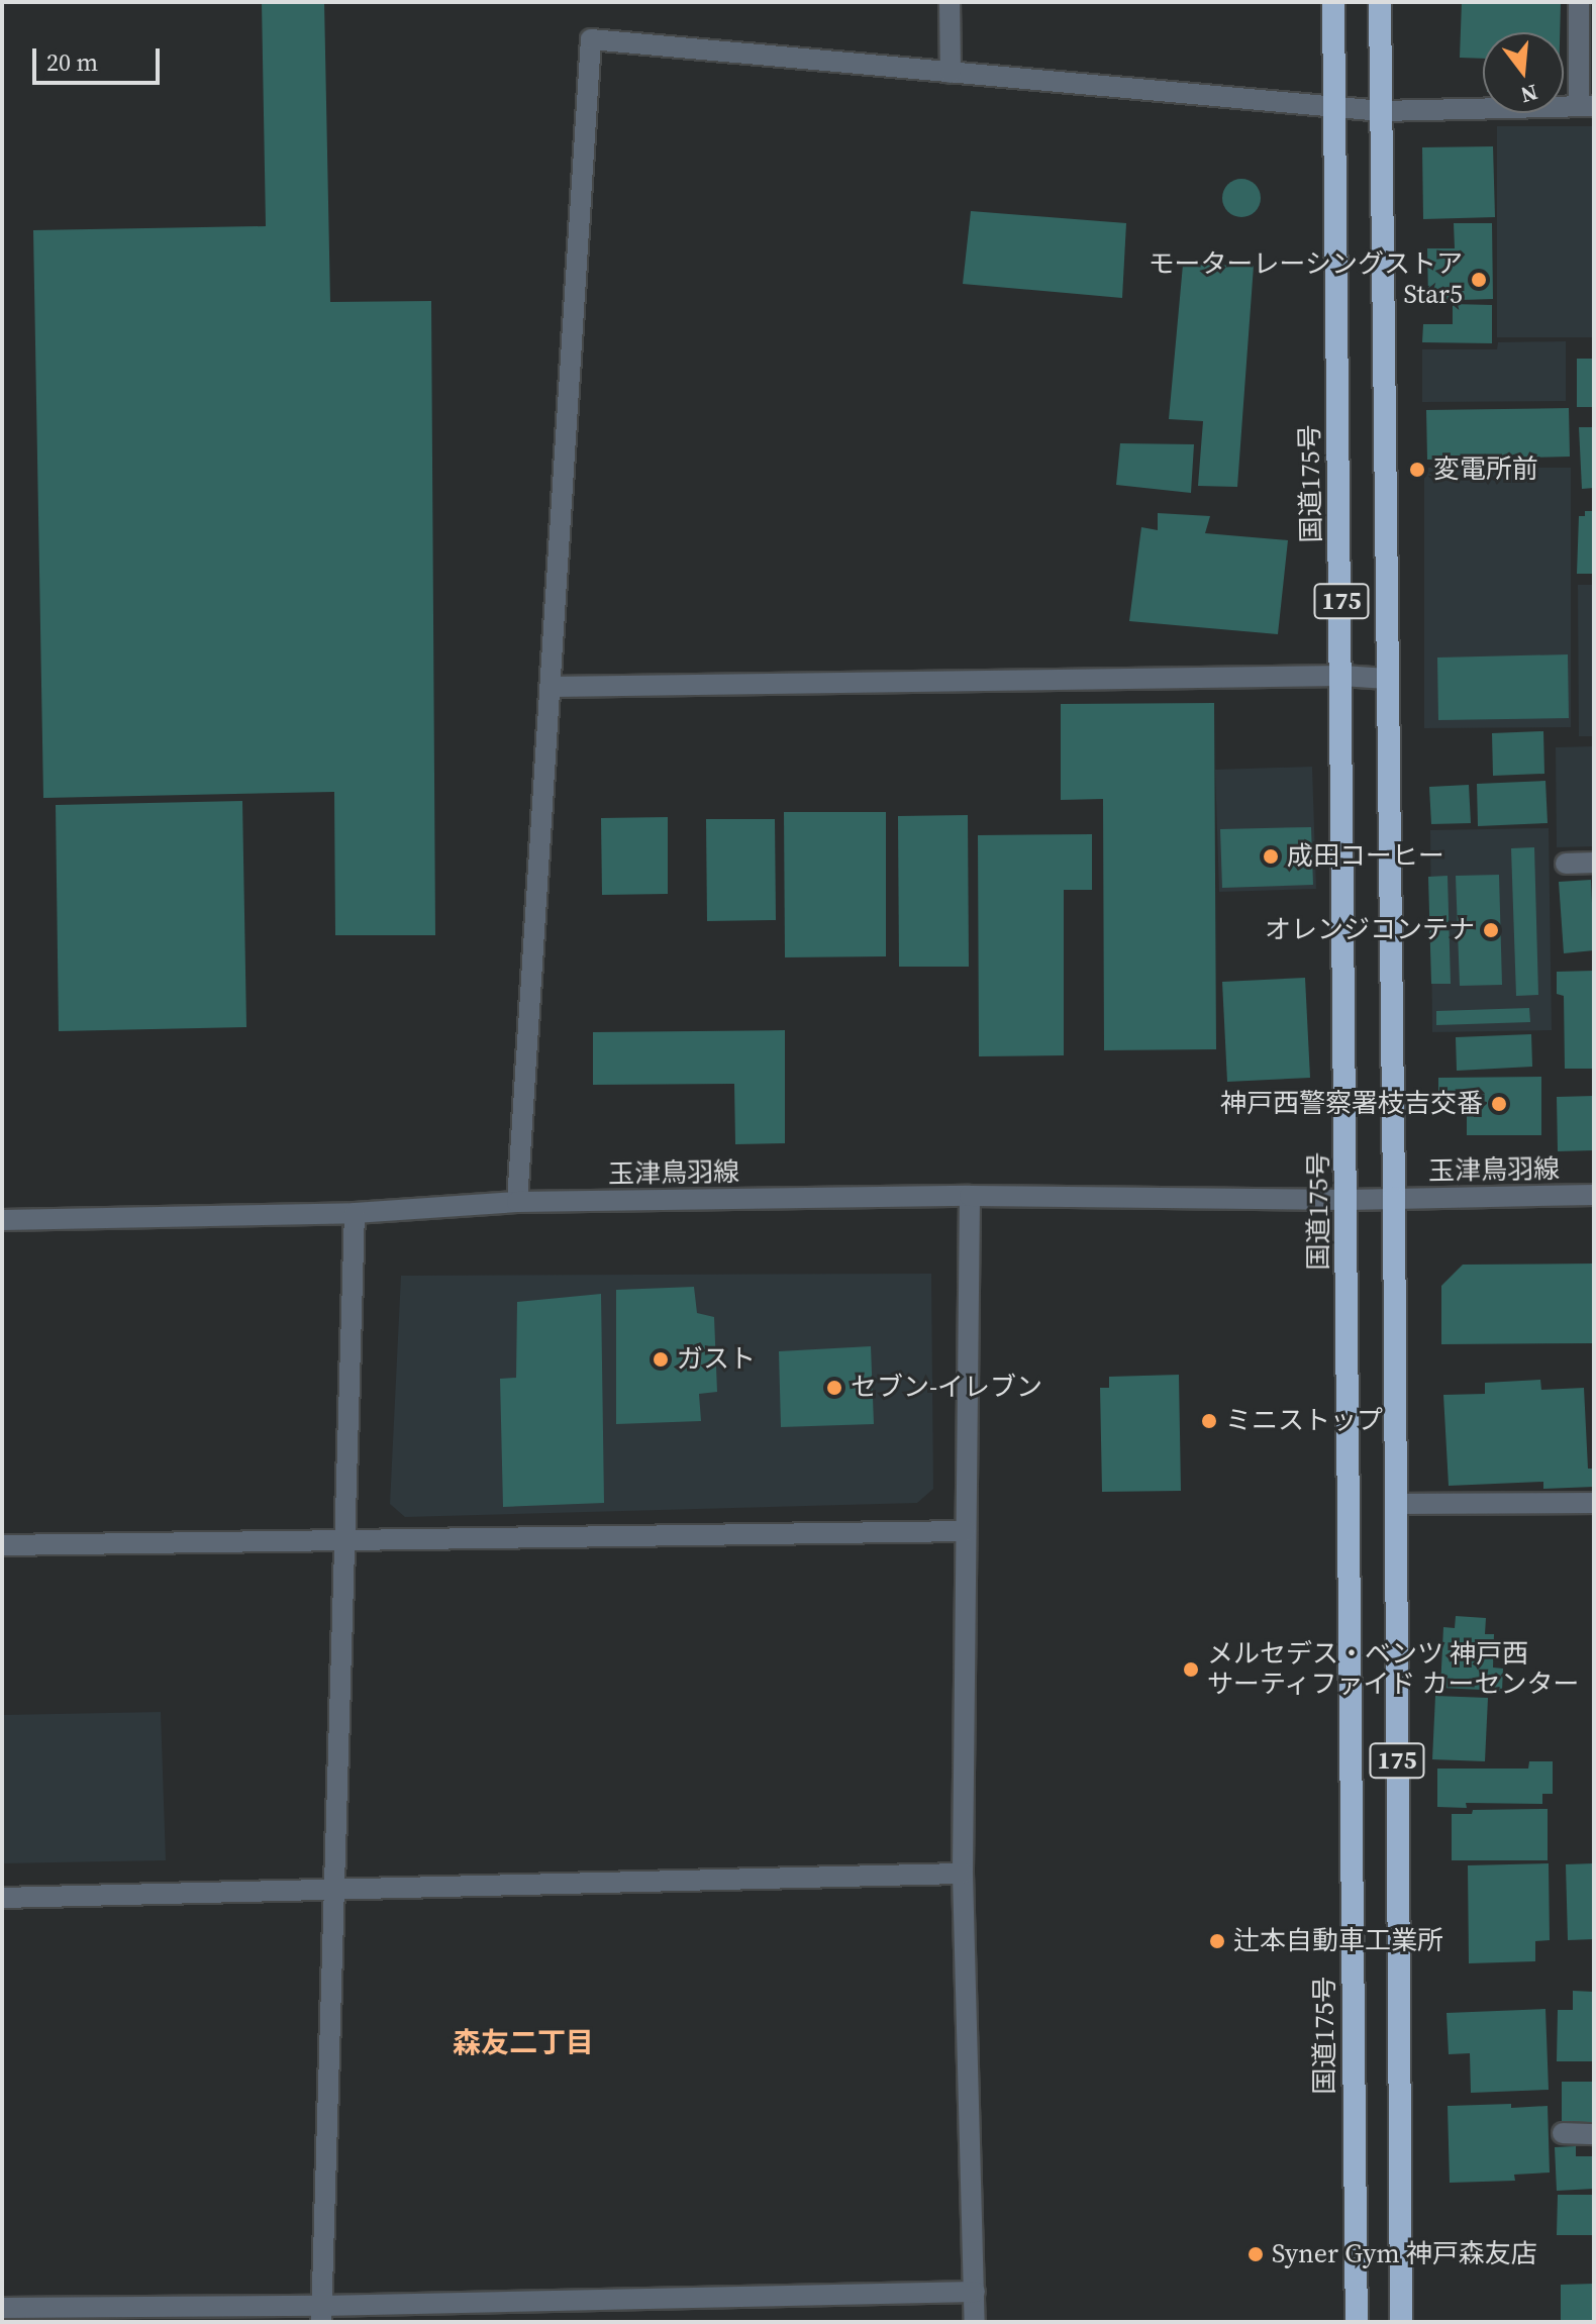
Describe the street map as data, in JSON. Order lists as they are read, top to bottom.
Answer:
{
  "streets": {
    "highway": ["国道175号", "175"],
    "street": ["玉津鳥羽線"]
  },
  "crossings": [
    ["国道175号", "玉津鳥羽線"],
    ["175", "玉津鳥羽線"]
  ],
  "districts": ["森友二丁目"],
  "places": [
    "モーターレーシングストア Star5",
    "変電所前",
    "成田コーヒー",
    "オレンジコンテナ",
    "神戸西警察署枝吉交番",
    "ガスト",
    "セブン-イレブン",
    "ミニストップ",
    "メルセデス・ベンツ 神戸西 サーティファイド カーセンター",
    "辻本自動車工業所",
    "Syner Gym 神戸森友店"
  ],
  "scale_bar": "20 m",
  "north": "bottom"
}
